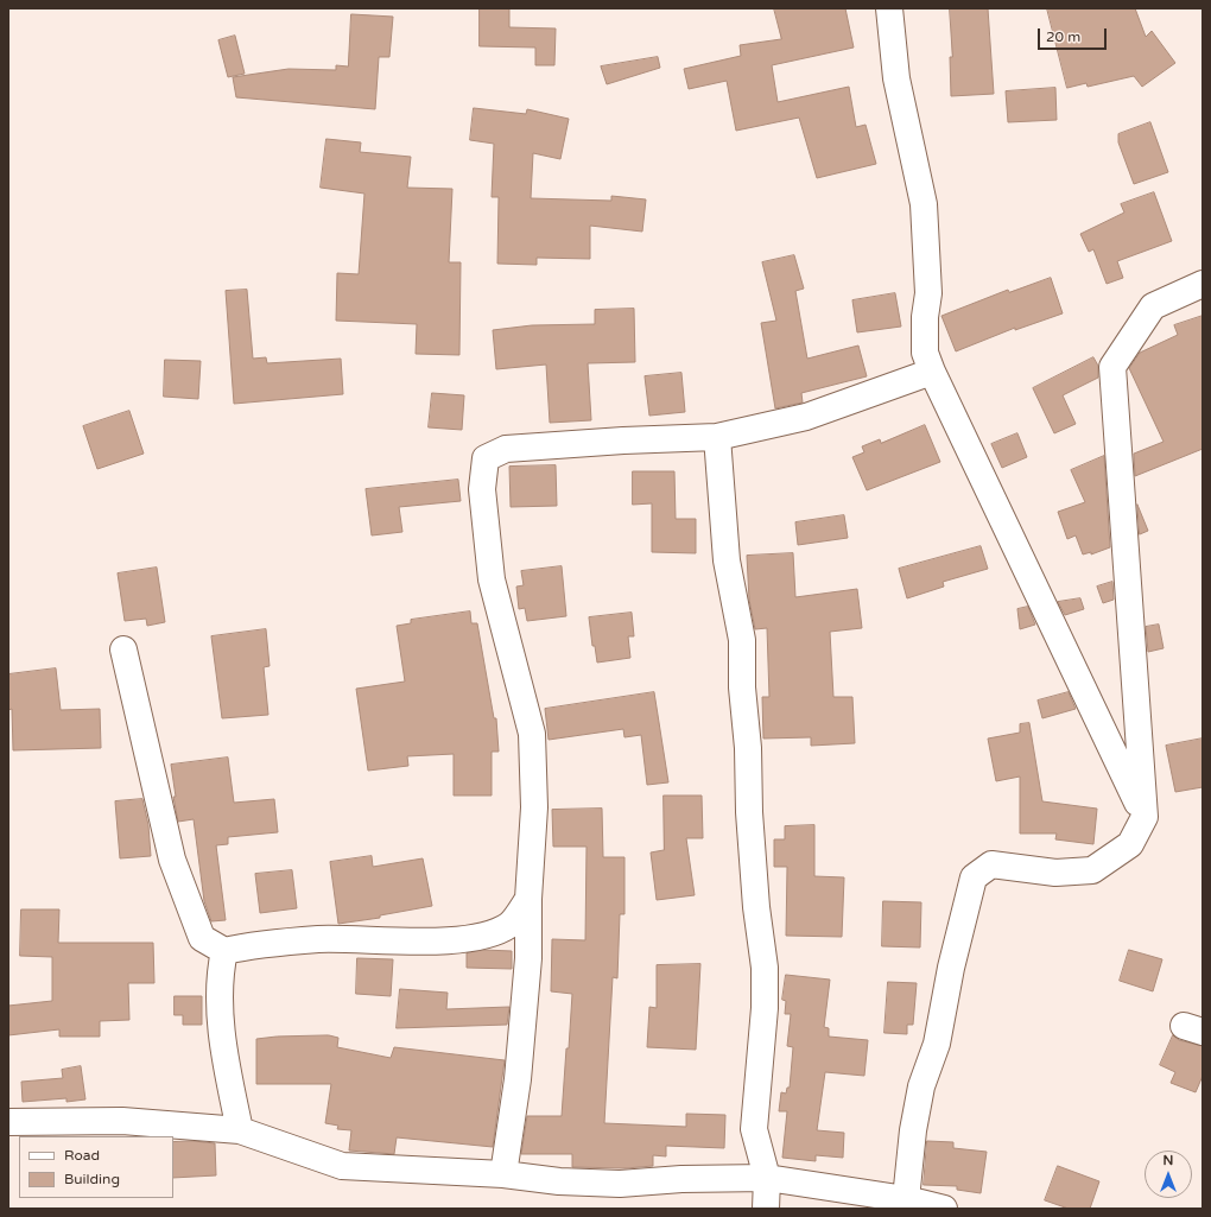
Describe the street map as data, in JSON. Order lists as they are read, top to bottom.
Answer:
{
  "legend": ["Road", "Building"],
  "scale_bar": "20 m",
  "north": "top"
}
